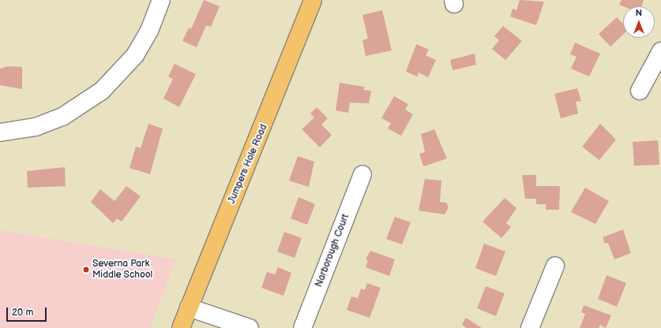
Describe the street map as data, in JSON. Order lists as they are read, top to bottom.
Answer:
{
  "streets": {
    "main road": ["Jumpers Hole Road"],
    "street": ["Narborough Court"]
  },
  "places": ["Severna Park Middle School"],
  "scale_bar": "20 m",
  "north": "top"
}
